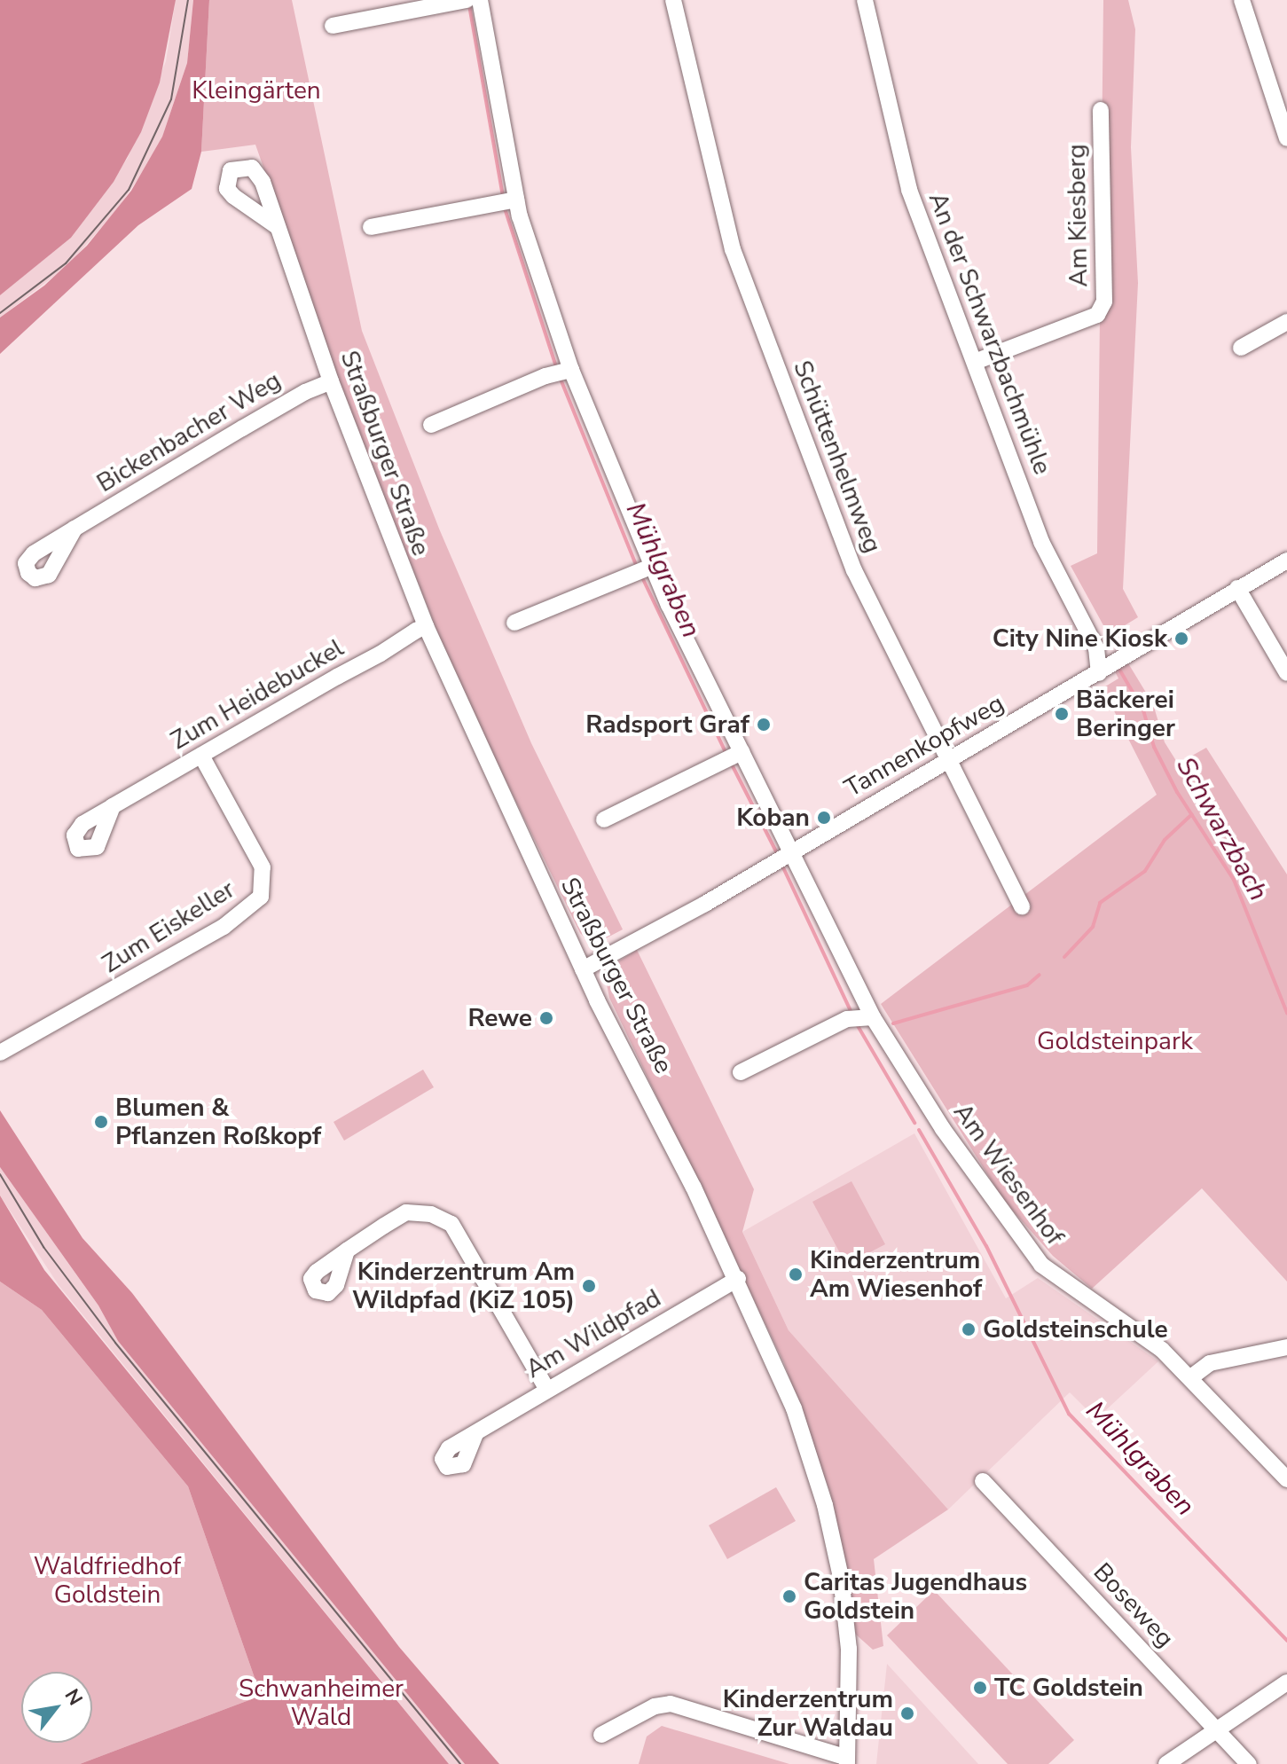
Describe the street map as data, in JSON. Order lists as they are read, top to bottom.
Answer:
{
  "streets": {
    "street": [
      "Am Kiesberg",
      "An der Schwarzbachmühle",
      "Bickenbacher Weg",
      "Straßburger Straße",
      "Schüttenhelmweg",
      "Zum Heidebuckel",
      "Tannenkopfweg",
      "Zum Eiskeller",
      "Am Wiesenhof",
      "Am Wildpfad",
      "Boseweg"
    ]
  },
  "crossings": [
    ["Am Kiesberg", "An der Schwarzbachmühle"],
    ["An der Schwarzbachmühle", "Tannenkopfweg"],
    ["Bickenbacher Weg", "Straßburger Straße"],
    ["Straßburger Straße", "Zum Heidebuckel"],
    ["Straßburger Straße", "Tannenkopfweg"],
    ["Straßburger Straße", "Am Wildpfad"],
    ["Schüttenhelmweg", "Tannenkopfweg"],
    ["Zum Heidebuckel", "Zum Eiskeller"],
    ["Tannenkopfweg", "Am Wiesenhof"]
  ],
  "water": ["Mühlgraben", "Schwarzbach"],
  "parks": [
    "Kleingärten",
    "Goldsteinpark",
    "Waldfriedhof Goldstein",
    "Schwanheimer Wald"
  ],
  "places": [
    "City Nine Kiosk",
    "Bäckerei Beringer",
    "Radsport Graf",
    "Koban",
    "Rewe",
    "Blumen & Pflanzen Roßkopf",
    "Kinderzentrum Am Wiesenhof",
    "Kinderzentrum Am Wildpfad (KiZ 105)",
    "Goldsteinschule",
    "Caritas Jugendhaus Goldstein",
    "TC Goldstein",
    "Kinderzentrum Zur Waldau"
  ],
  "north": "top right"
}
